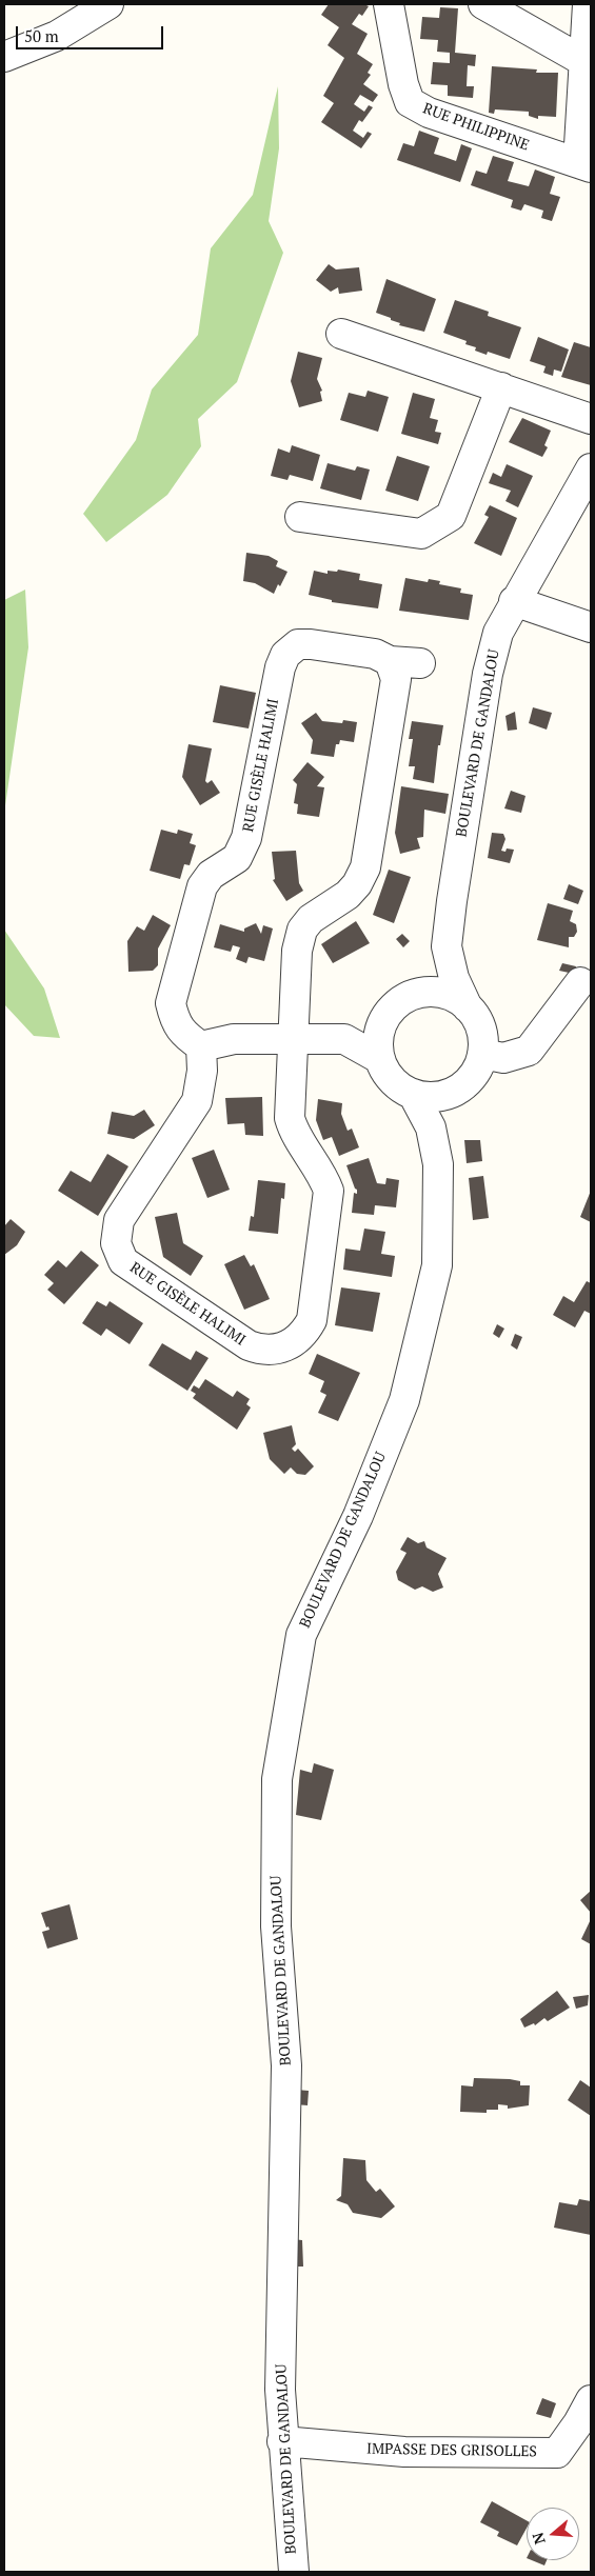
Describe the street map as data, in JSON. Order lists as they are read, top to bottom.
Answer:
{
  "streets": {
    "street": [
      "RUE PHILIPPINE",
      "BOULEVARD DE GANDALOU",
      "RUE GISÈLE HALIMI",
      "IMPASSE DES GRISOLLES"
    ]
  },
  "crossings": [
    ["BOULEVARD DE GANDALOU", "IMPASSE DES GRISOLLES"]
  ],
  "scale_bar": "50 m",
  "north": "left"
}
